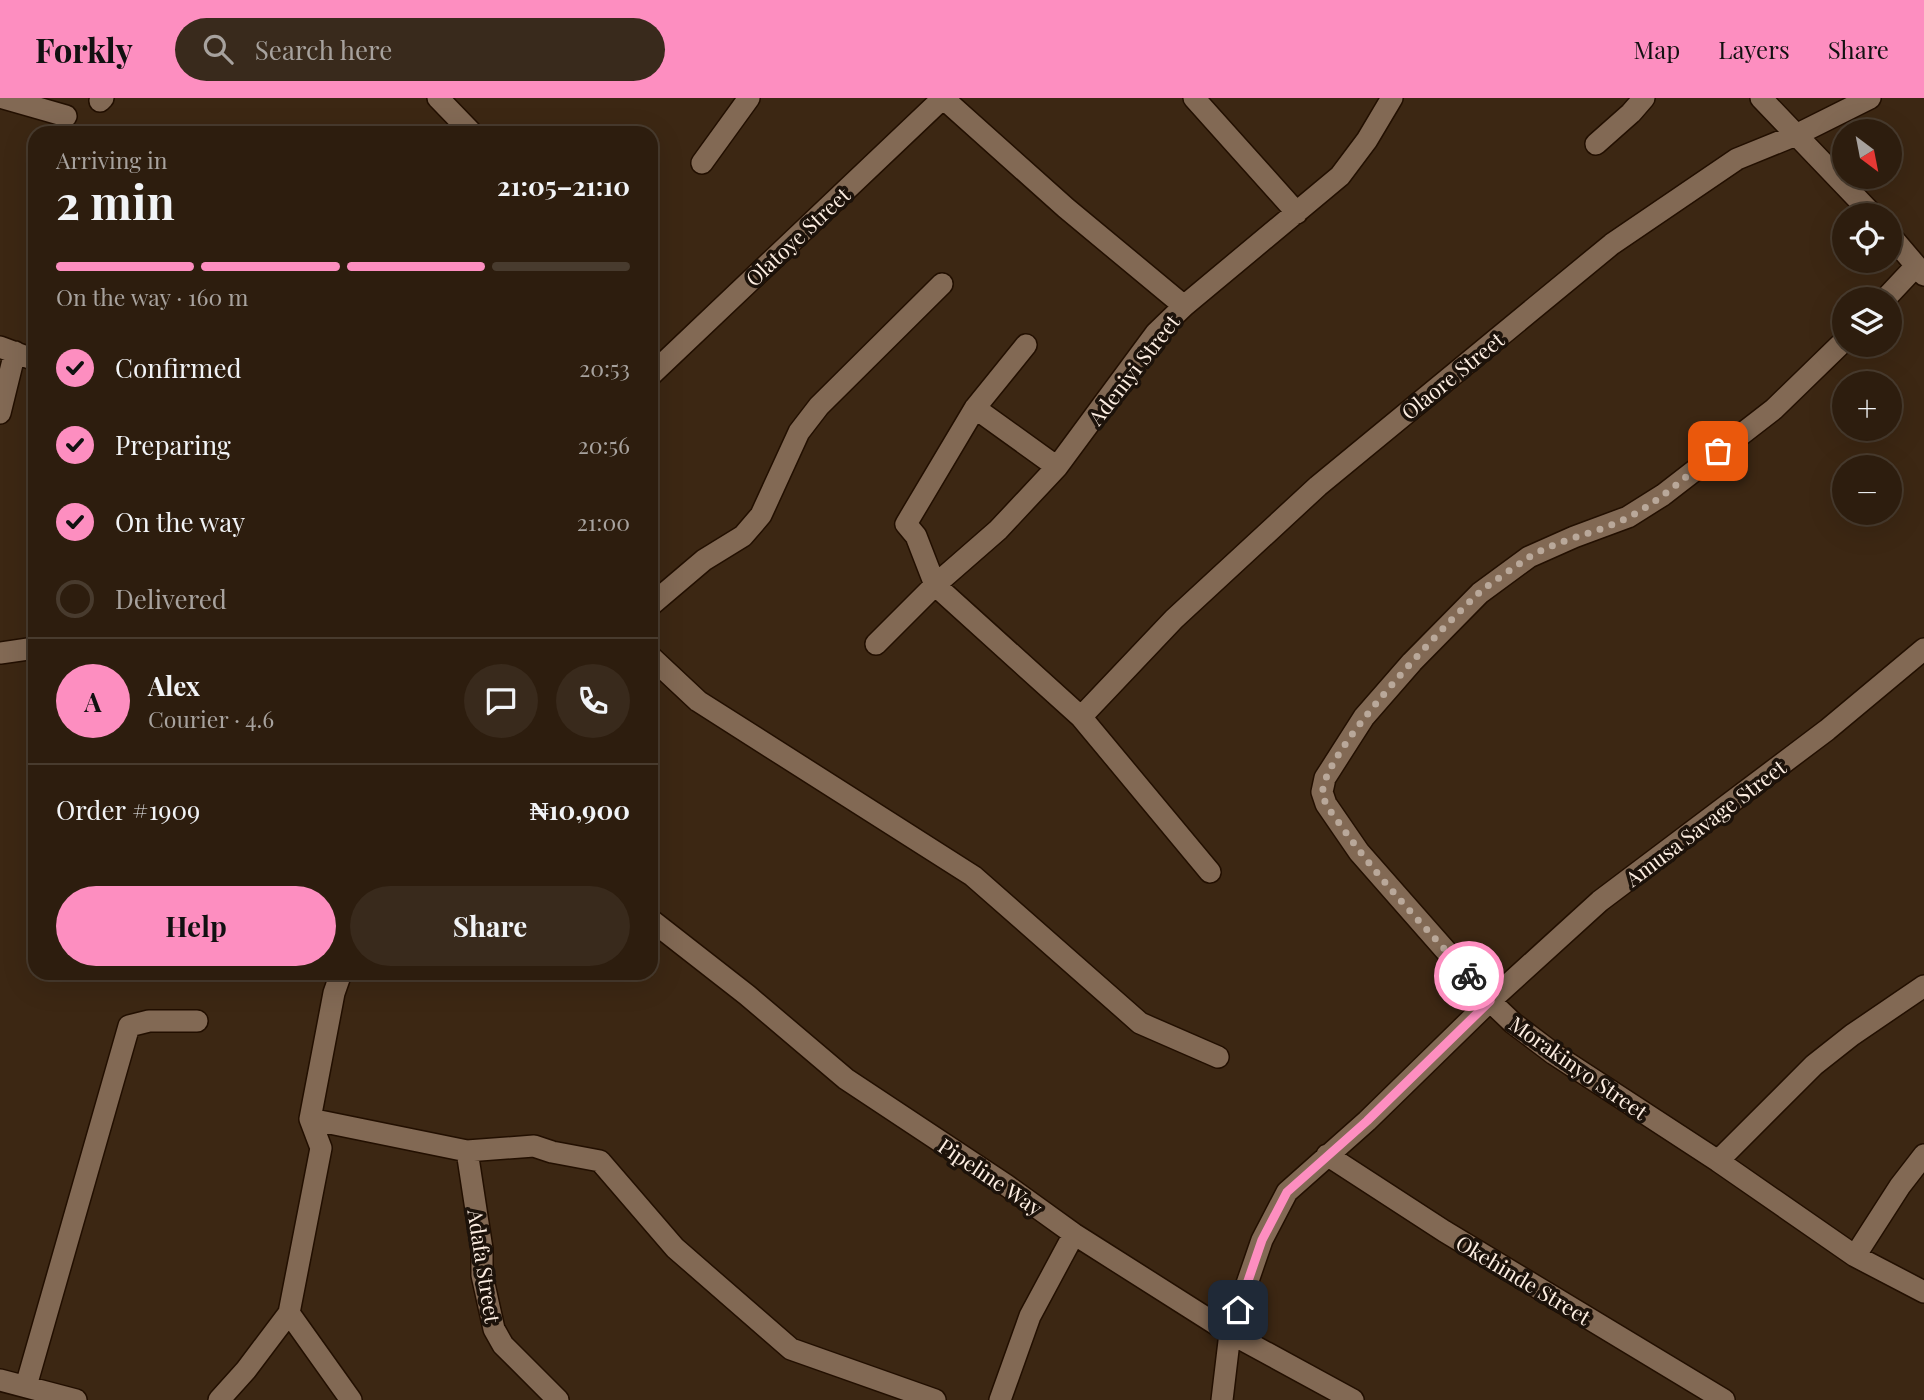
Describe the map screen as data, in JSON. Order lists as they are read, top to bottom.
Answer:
{
  "streets": {
    "street": [
      "Olatoye Street",
      "Adeniyi Street",
      "Olaore Street",
      "Amusa Savage Street",
      "Morakinyo Street",
      "Pipeline Way",
      "Adafa Street",
      "Okehinde Street"
    ]
  },
  "crossings": [
    ["Amusa Savage Street", "Morakinyo Street"],
    ["Amusa Savage Street", "Pipeline Way"],
    ["Amusa Savage Street", "Okehinde Street"]
  ],
  "north": "bottom right",
  "page": {
    "header": "Forkly",
    "search": "Search here",
    "nav": ["Map", "Layers", "Share"],
    "map_buttons": ["+", "−"],
    "heading": ["2 min", "Arriving in", "21:05–21:10"],
    "panel": [
      "Alex",
      "Courier · 4.6",
      "Order #1909",
      "₦10,900"
    ],
    "bar": "On the way · 160 m",
    "list": [
      ["Confirmed", "20:53"],
      ["Preparing", "20:56"],
      ["On the way", "21:00"],
      "Delivered"
    ],
    "round": "A",
    "buttons": ["Help", "Share"]
  }
}
